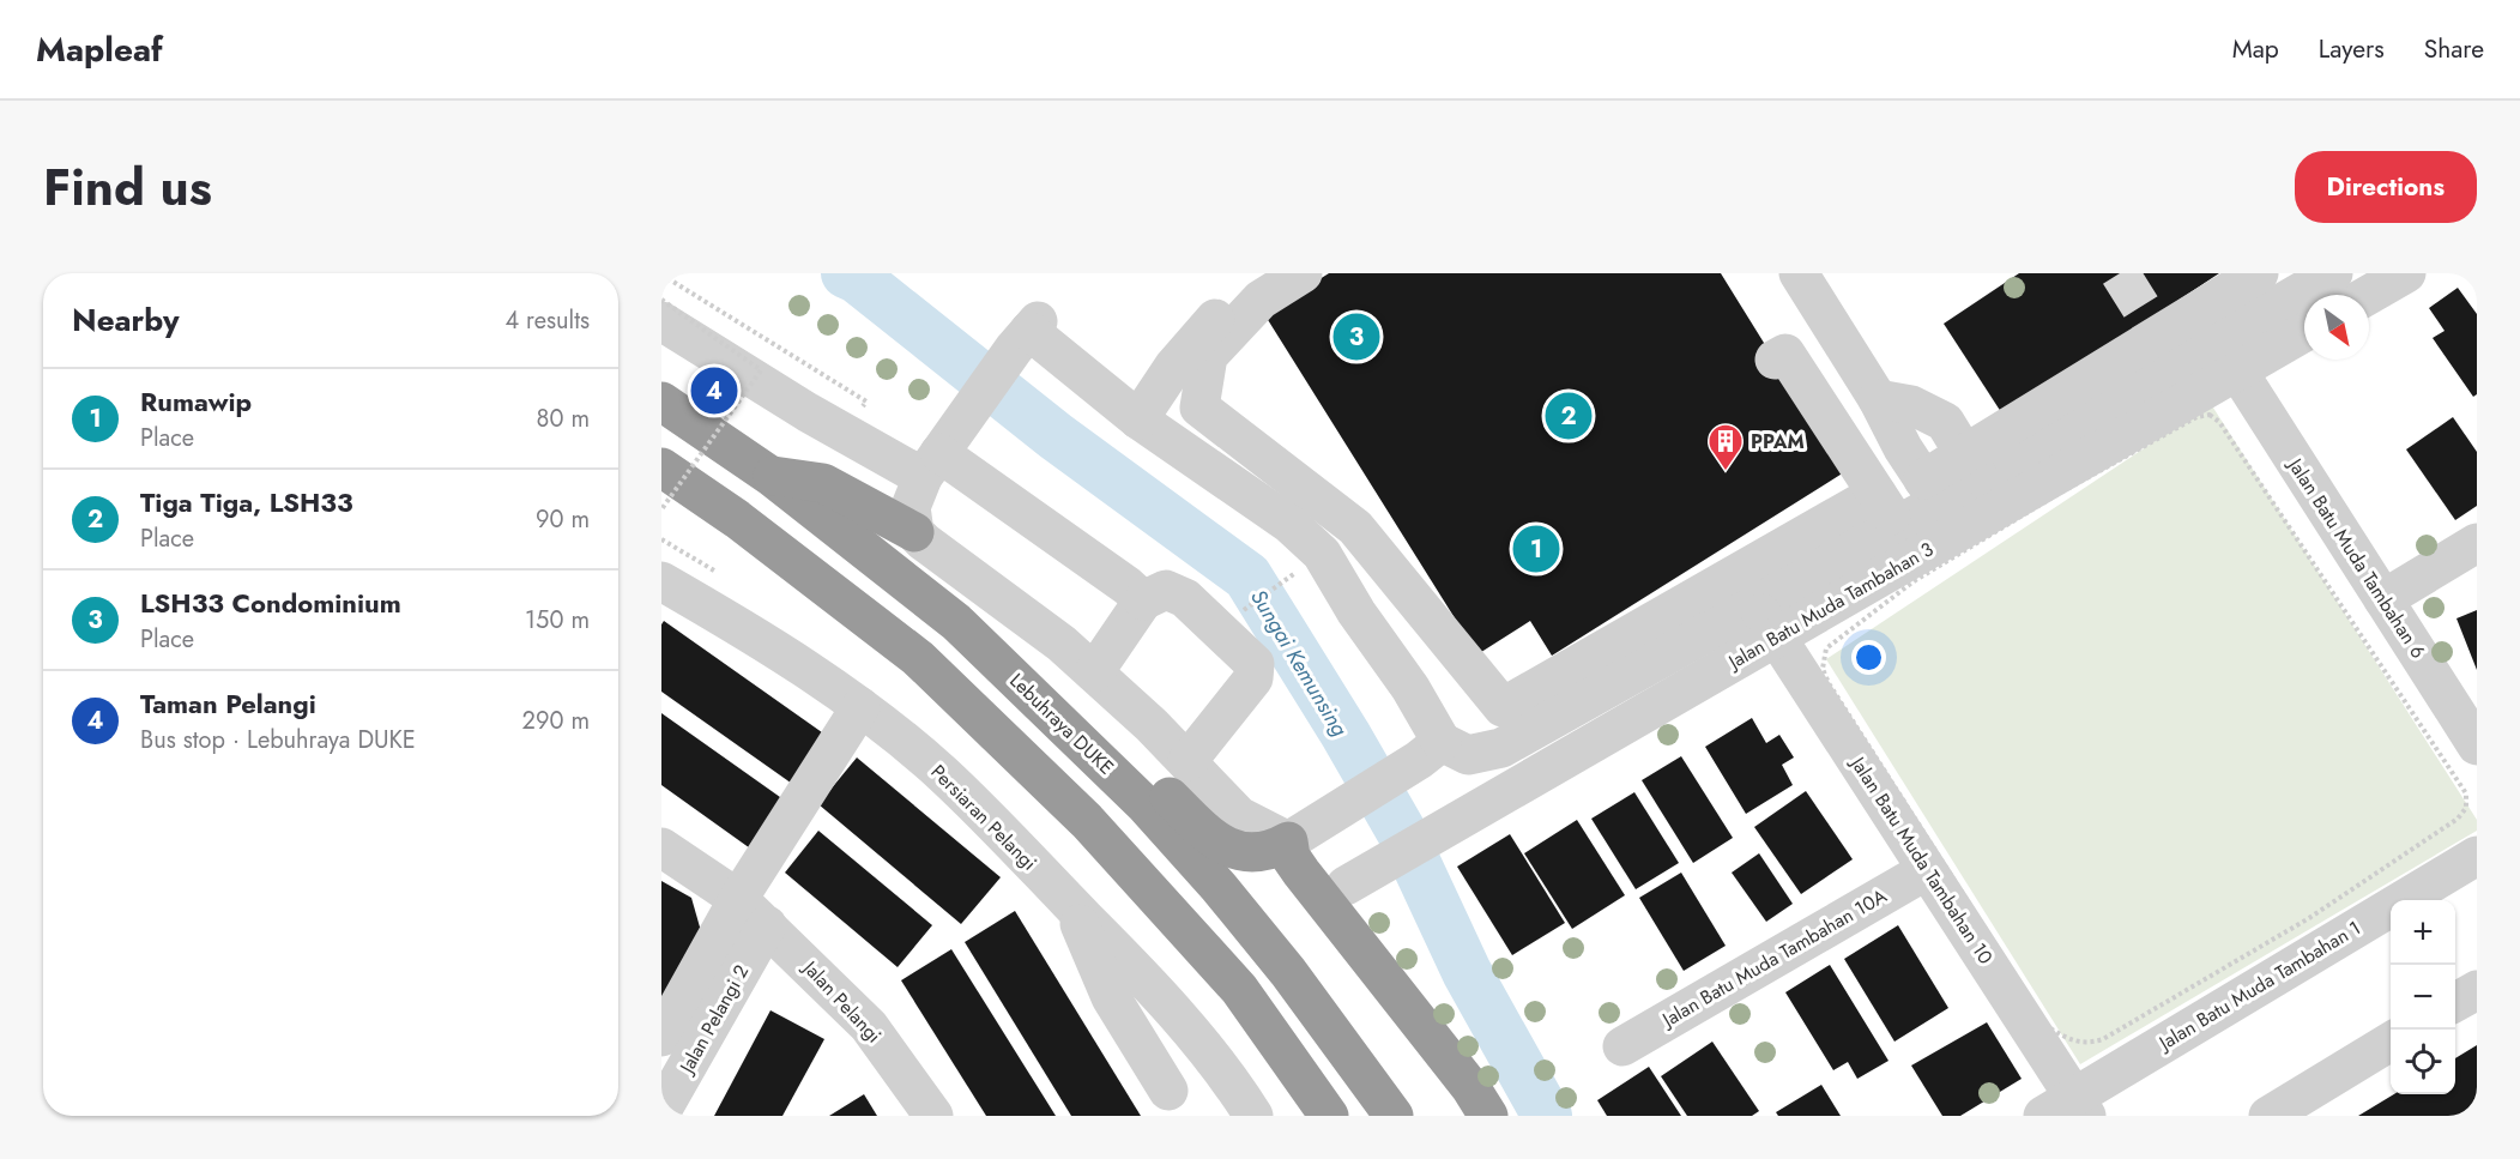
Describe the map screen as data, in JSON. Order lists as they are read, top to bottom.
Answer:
{
  "streets": {
    "highway": ["Lebuhraya DUKE"],
    "street": [
      "Jalan Batu Muda Tambahan 6",
      "Jalan Batu Muda Tambahan 3",
      "Persiaran Pelangi",
      "Jalan Batu Muda Tambahan 10",
      "Jalan Batu Muda Tambahan 10A",
      "Jalan Batu Muda Tambahan 1",
      "Jalan Pelangi",
      "Jalan Pelangi 2"
    ]
  },
  "crossings": [
    ["Jalan Batu Muda Tambahan 6", "Jalan Batu Muda Tambahan 3"],
    ["Jalan Batu Muda Tambahan 3", "Jalan Batu Muda Tambahan 10"],
    ["Jalan Batu Muda Tambahan 10", "Jalan Batu Muda Tambahan 10A"],
    ["Jalan Batu Muda Tambahan 10", "Jalan Batu Muda Tambahan 1"],
    ["Jalan Pelangi", "Jalan Pelangi 2"]
  ],
  "water": ["Sungai Kemunsing"],
  "places": {
    "building": ["PPAM"]
  },
  "north": "bottom right",
  "page": {
    "header": "Mapleaf",
    "nav": ["Map", "Layers", "Share"],
    "title": "Find us",
    "buttons": "Directions",
    "heading": ["Nearby", "4 results"],
    "pins": [
      "3",
      "4",
      "2",
      "1"
    ],
    "list": [
      {
        "mark": "1",
        "name": "Rumawip",
        "note": "Place",
        "value": "80 m"
      },
      {
        "mark": "2",
        "name": "Tiga Tiga, LSH33",
        "note": "Place",
        "value": "90 m"
      },
      {
        "mark": "3",
        "name": "LSH33 Condominium",
        "note": "Place",
        "value": "150 m"
      },
      {
        "mark": "4",
        "name": "Taman Pelangi",
        "note": "Bus stop · Lebuhraya DUKE",
        "value": "290 m"
      }
    ],
    "map_buttons": ["+", "−"]
  }
}
